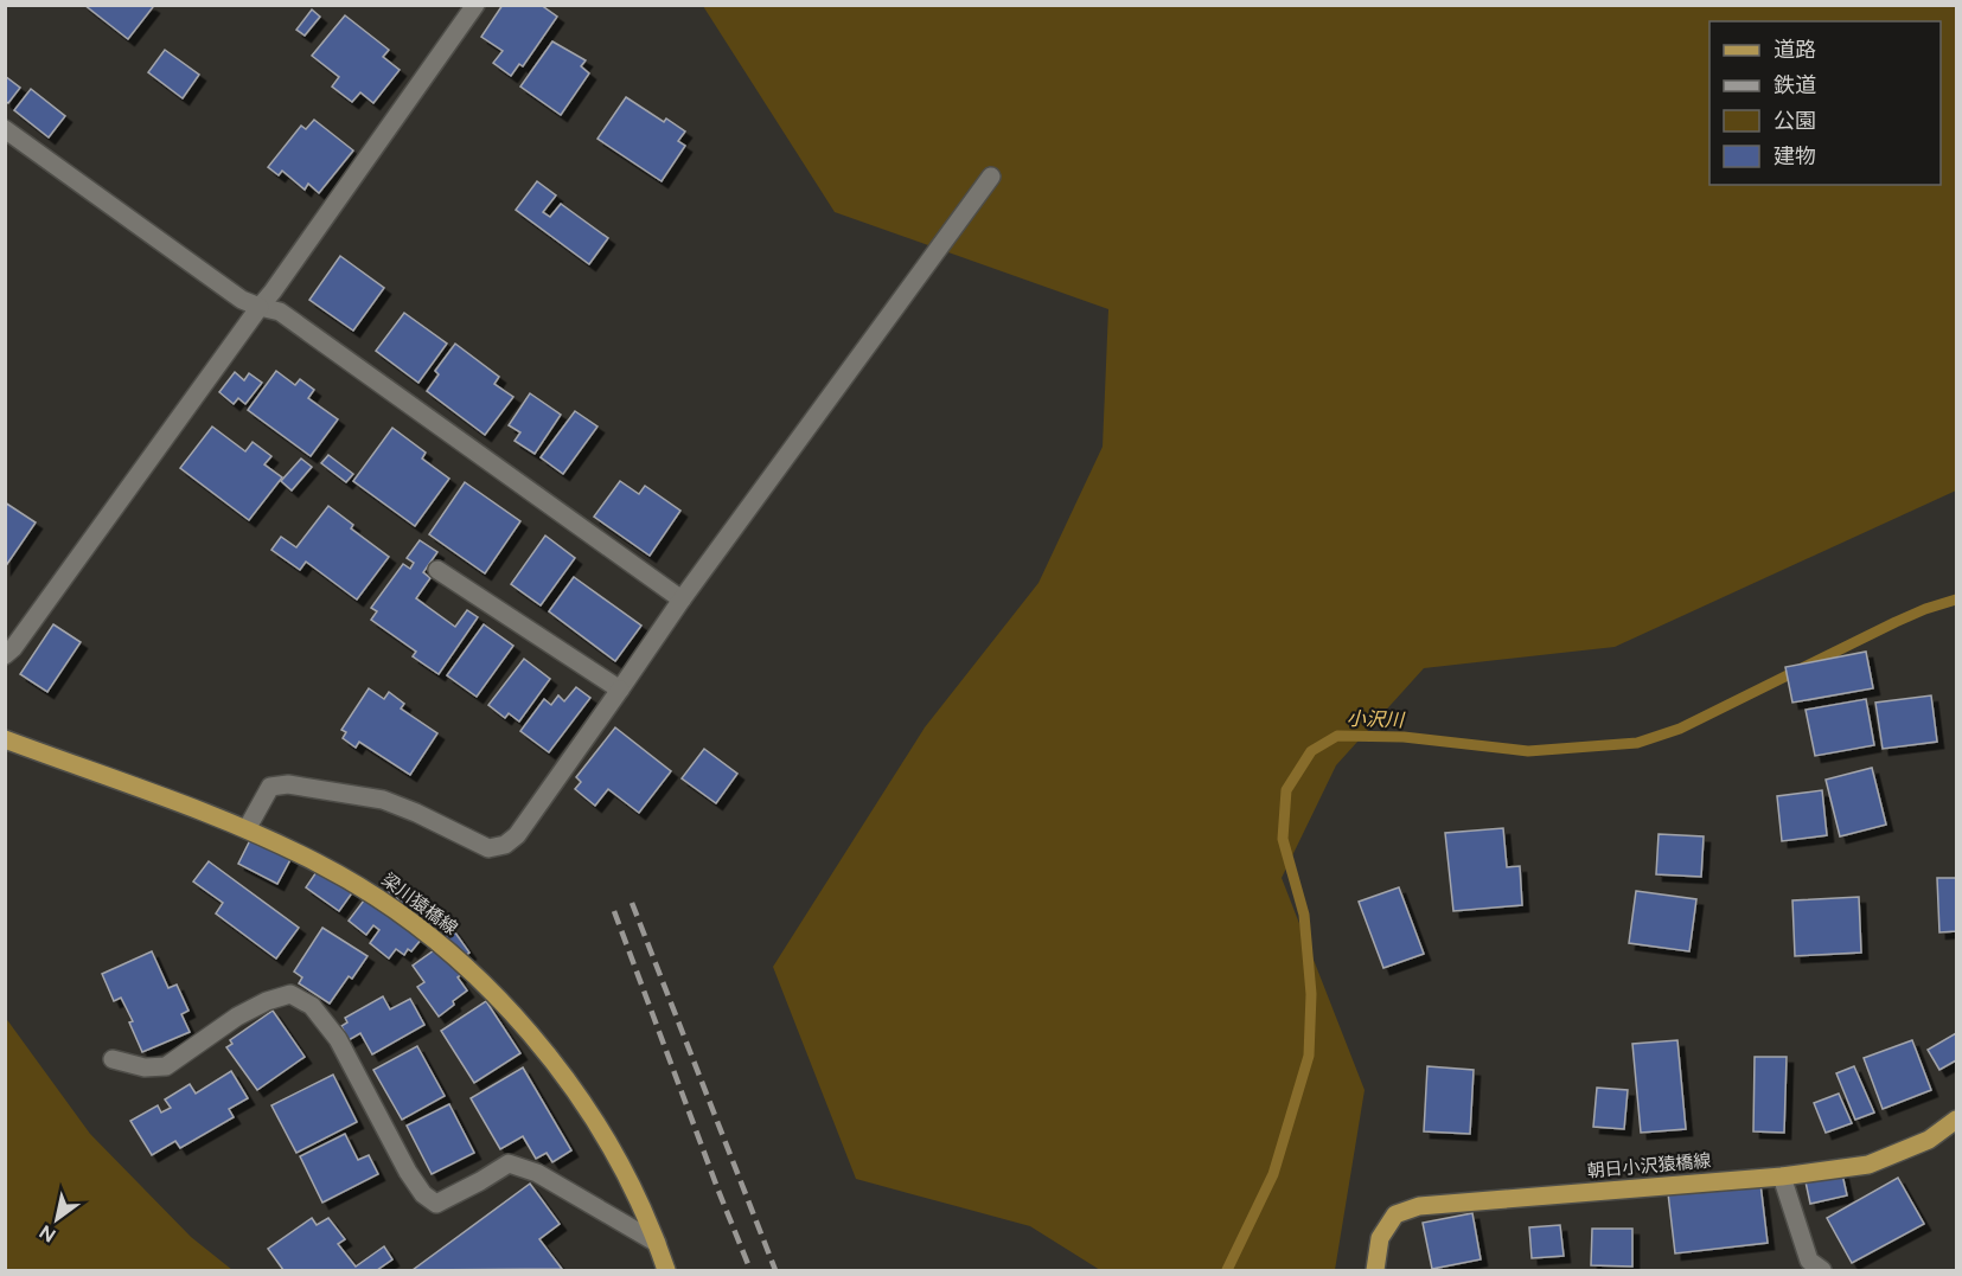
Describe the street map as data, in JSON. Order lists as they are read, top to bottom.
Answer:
{
  "streets": {
    "main road": ["梁川猿橋線", "朝日小沢猿橋線"]
  },
  "water": ["小沢川"],
  "legend": [
    "道路",
    "鉄道",
    "公園",
    "建物"
  ],
  "north": "bottom left"
}
